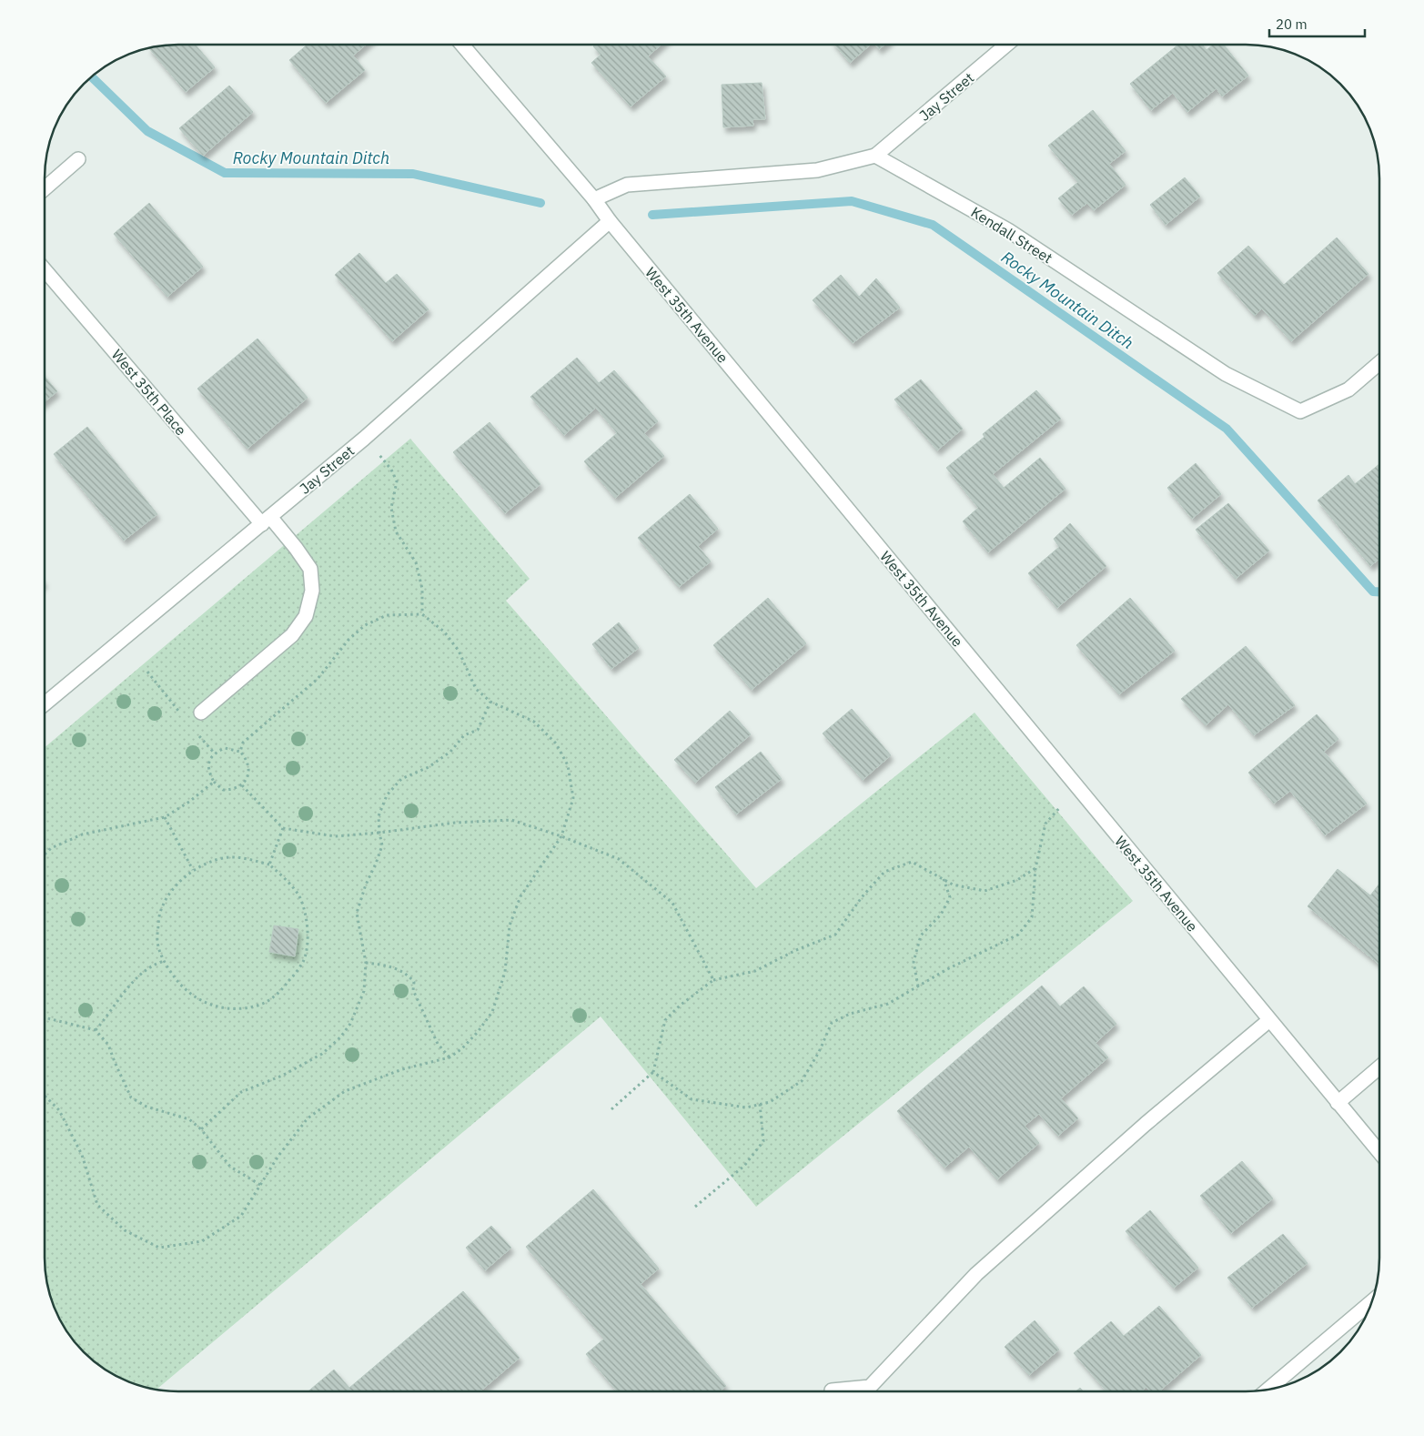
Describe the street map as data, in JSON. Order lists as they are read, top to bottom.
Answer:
{
  "streets": {
    "street": [
      "Jay Street",
      "Kendall Street",
      "West 35th Avenue",
      "West 35th Place"
    ]
  },
  "crossings": [
    ["Jay Street", "Kendall Street"],
    ["Jay Street", "West 35th Avenue"],
    ["Jay Street", "West 35th Place"]
  ],
  "water": ["Rocky Mountain Ditch"],
  "scale_bar": "20 m"
}
